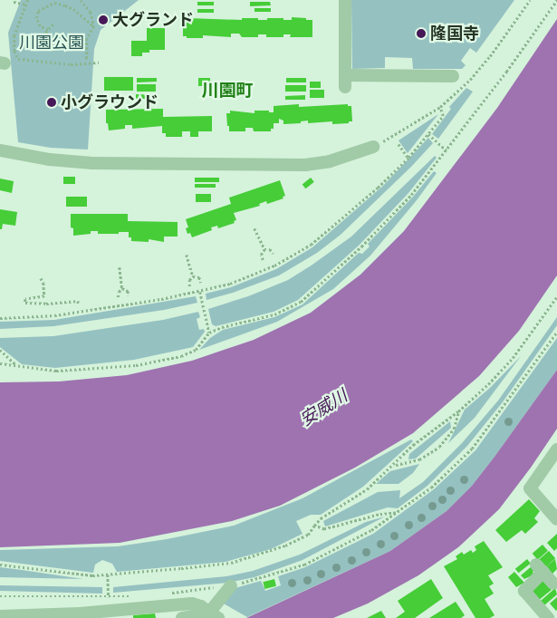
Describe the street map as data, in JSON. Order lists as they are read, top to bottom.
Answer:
{
  "districts": ["川園町"],
  "water": ["安威川"],
  "parks": ["川園公園"],
  "places": ["大グランド", "隆国寺", "小グラウンド"]
}
